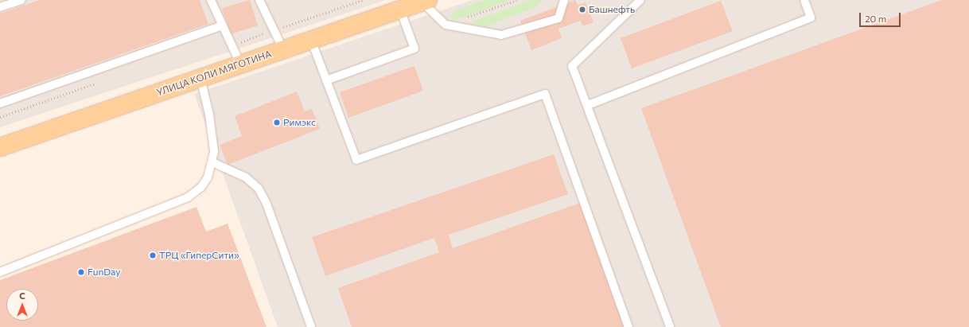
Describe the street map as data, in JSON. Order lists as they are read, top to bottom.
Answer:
{
  "streets": {
    "main road": ["УЛИЦА КОЛИ МЯГОТИНА"]
  },
  "places": [
    "Башнефть",
    "Римэкс",
    "ТРЦ «ГиперСити»",
    "FunDay"
  ],
  "scale_bar": "20 m",
  "north": "top"
}
